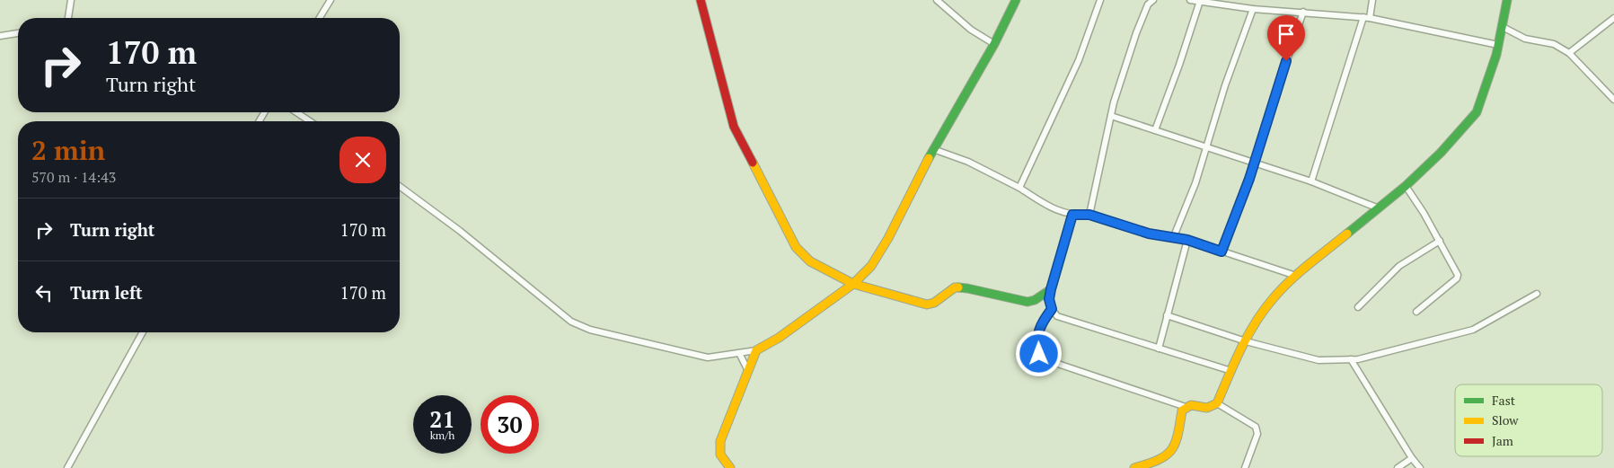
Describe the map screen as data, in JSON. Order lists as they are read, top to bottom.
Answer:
{
  "legend": ["Fast", "Slow", "Jam"],
  "page": {
    "turn": ["170 m", "Turn right"],
    "heading": ["2 min", "570 m · 14:43"],
    "list": [
      {
        "name": "Turn right",
        "value": "170 m"
      },
      {
        "name": "Turn left",
        "value": "170 m"
      }
    ],
    "speed": "21 km/h",
    "limit": "30"
  }
}
